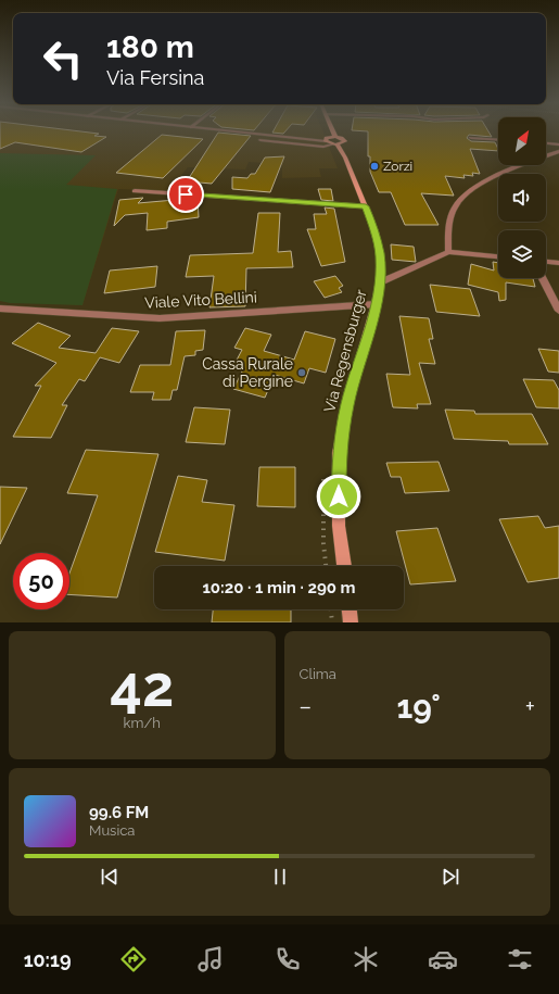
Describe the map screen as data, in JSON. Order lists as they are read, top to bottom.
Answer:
{
  "streets": {
    "main road": ["Via Regensburger"],
    "street": ["Viale Vito Bellini"]
  },
  "crossings": [
    ["Viale Vito Bellini", "Via Regensburger"]
  ],
  "places": ["Zorzi", "Cassa Rurale di Pergine"],
  "north": "top right",
  "page": {
    "turn": ["180 m", "Via Fersina"],
    "limit": "50",
    "trip": "10:20 · 1 min · 290 m",
    "tile": [
      ["42", "km/h"],
      "Clima"
    ],
    "heat": ["−", "19°", "+"],
    "song": ["99.6 FM", "Musica"],
    "tabs": "10:19"
  }
}
